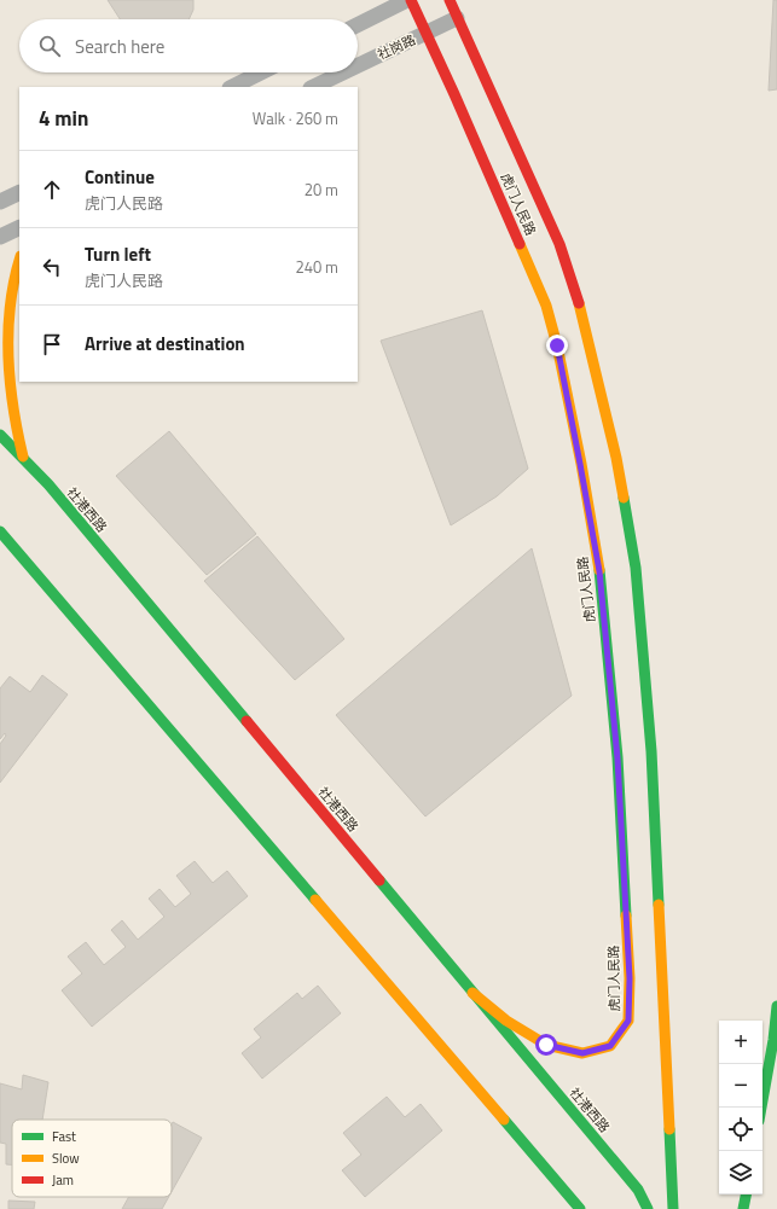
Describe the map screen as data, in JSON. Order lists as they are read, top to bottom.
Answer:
{
  "streets": {
    "main road": ["虎门人民路", "社港西路"],
    "street": ["社岗路"]
  },
  "crossings": [
    ["社岗路", "虎门人民路"],
    ["虎门人民路", "社港西路"]
  ],
  "legend": ["Fast", "Slow", "Jam"],
  "page": {
    "search": "Search here",
    "heading": ["4 min", "Walk · 260 m"],
    "list": [
      ["Continue", "虎门人民路", "20 m"],
      ["Turn left", "虎门人民路", "240 m"],
      "Arrive at destination"
    ],
    "map_buttons": ["+", "−"]
  }
}
